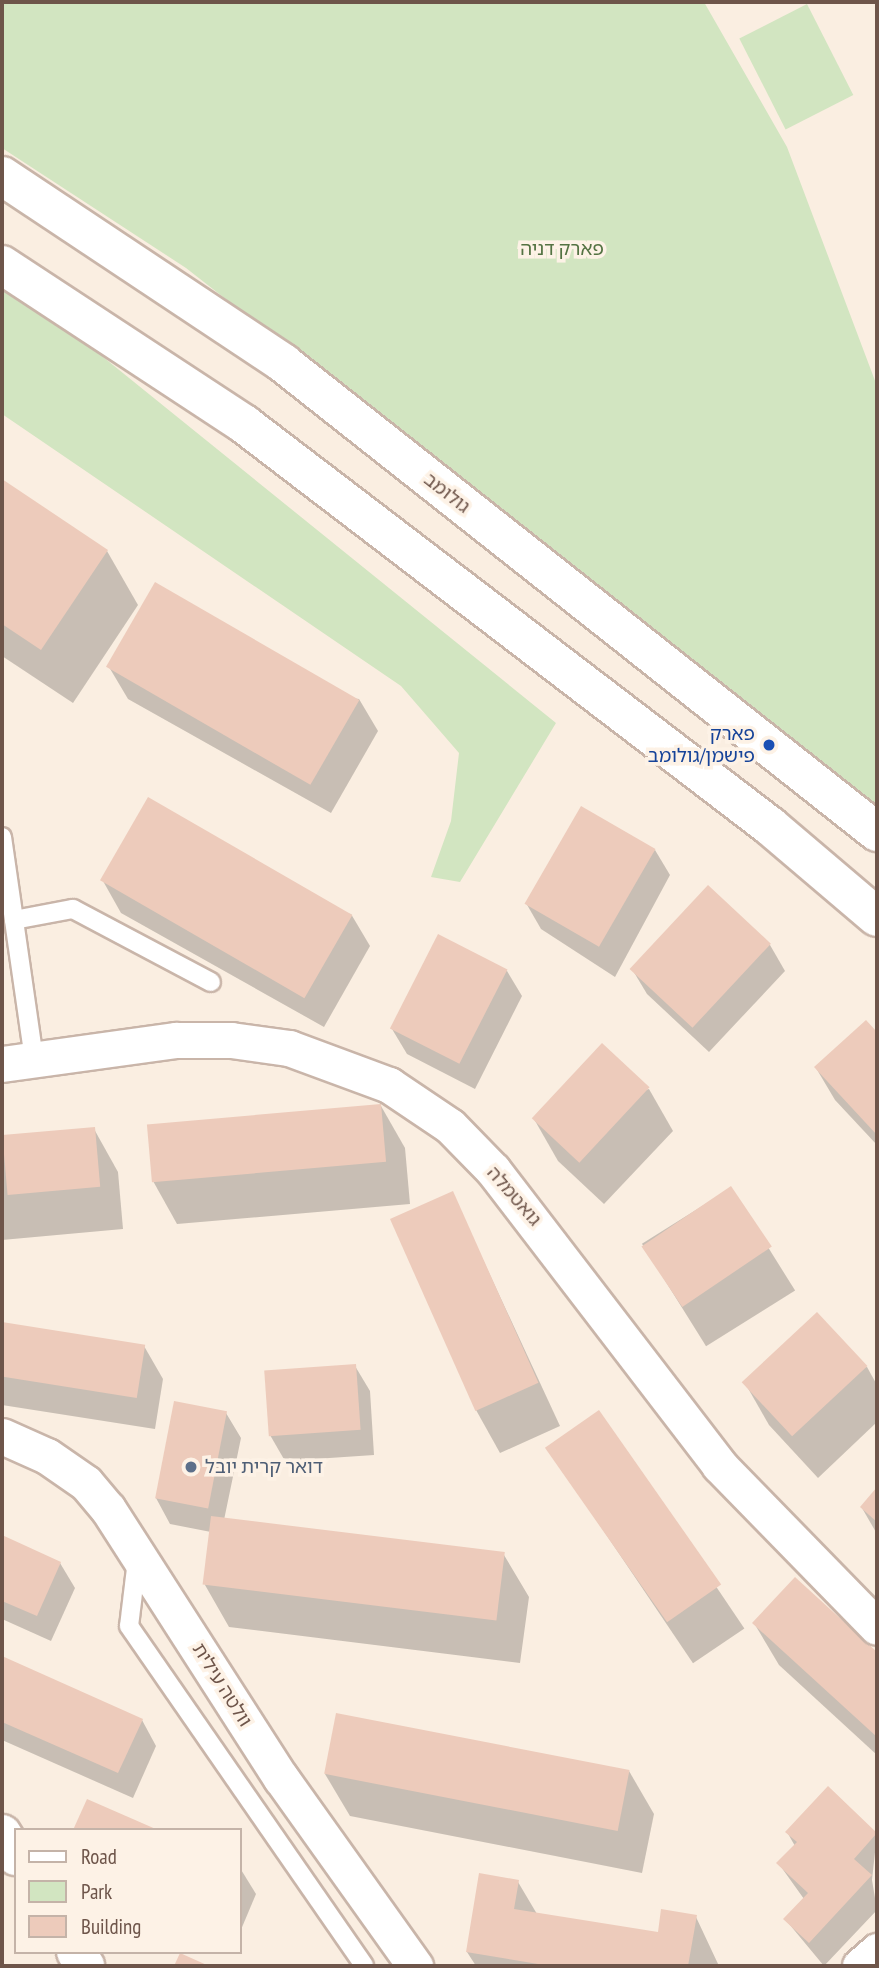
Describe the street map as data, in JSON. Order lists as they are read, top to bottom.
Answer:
{
  "streets": {
    "main road": ["גולומב"],
    "street": ["גואטמלה", "וולטה עילית"]
  },
  "parks": ["פארק דניה"],
  "places": ["פארק פישמן/גולומב", "דואר קרית יובל"],
  "legend": ["Road", "Park", "Building"]
}
